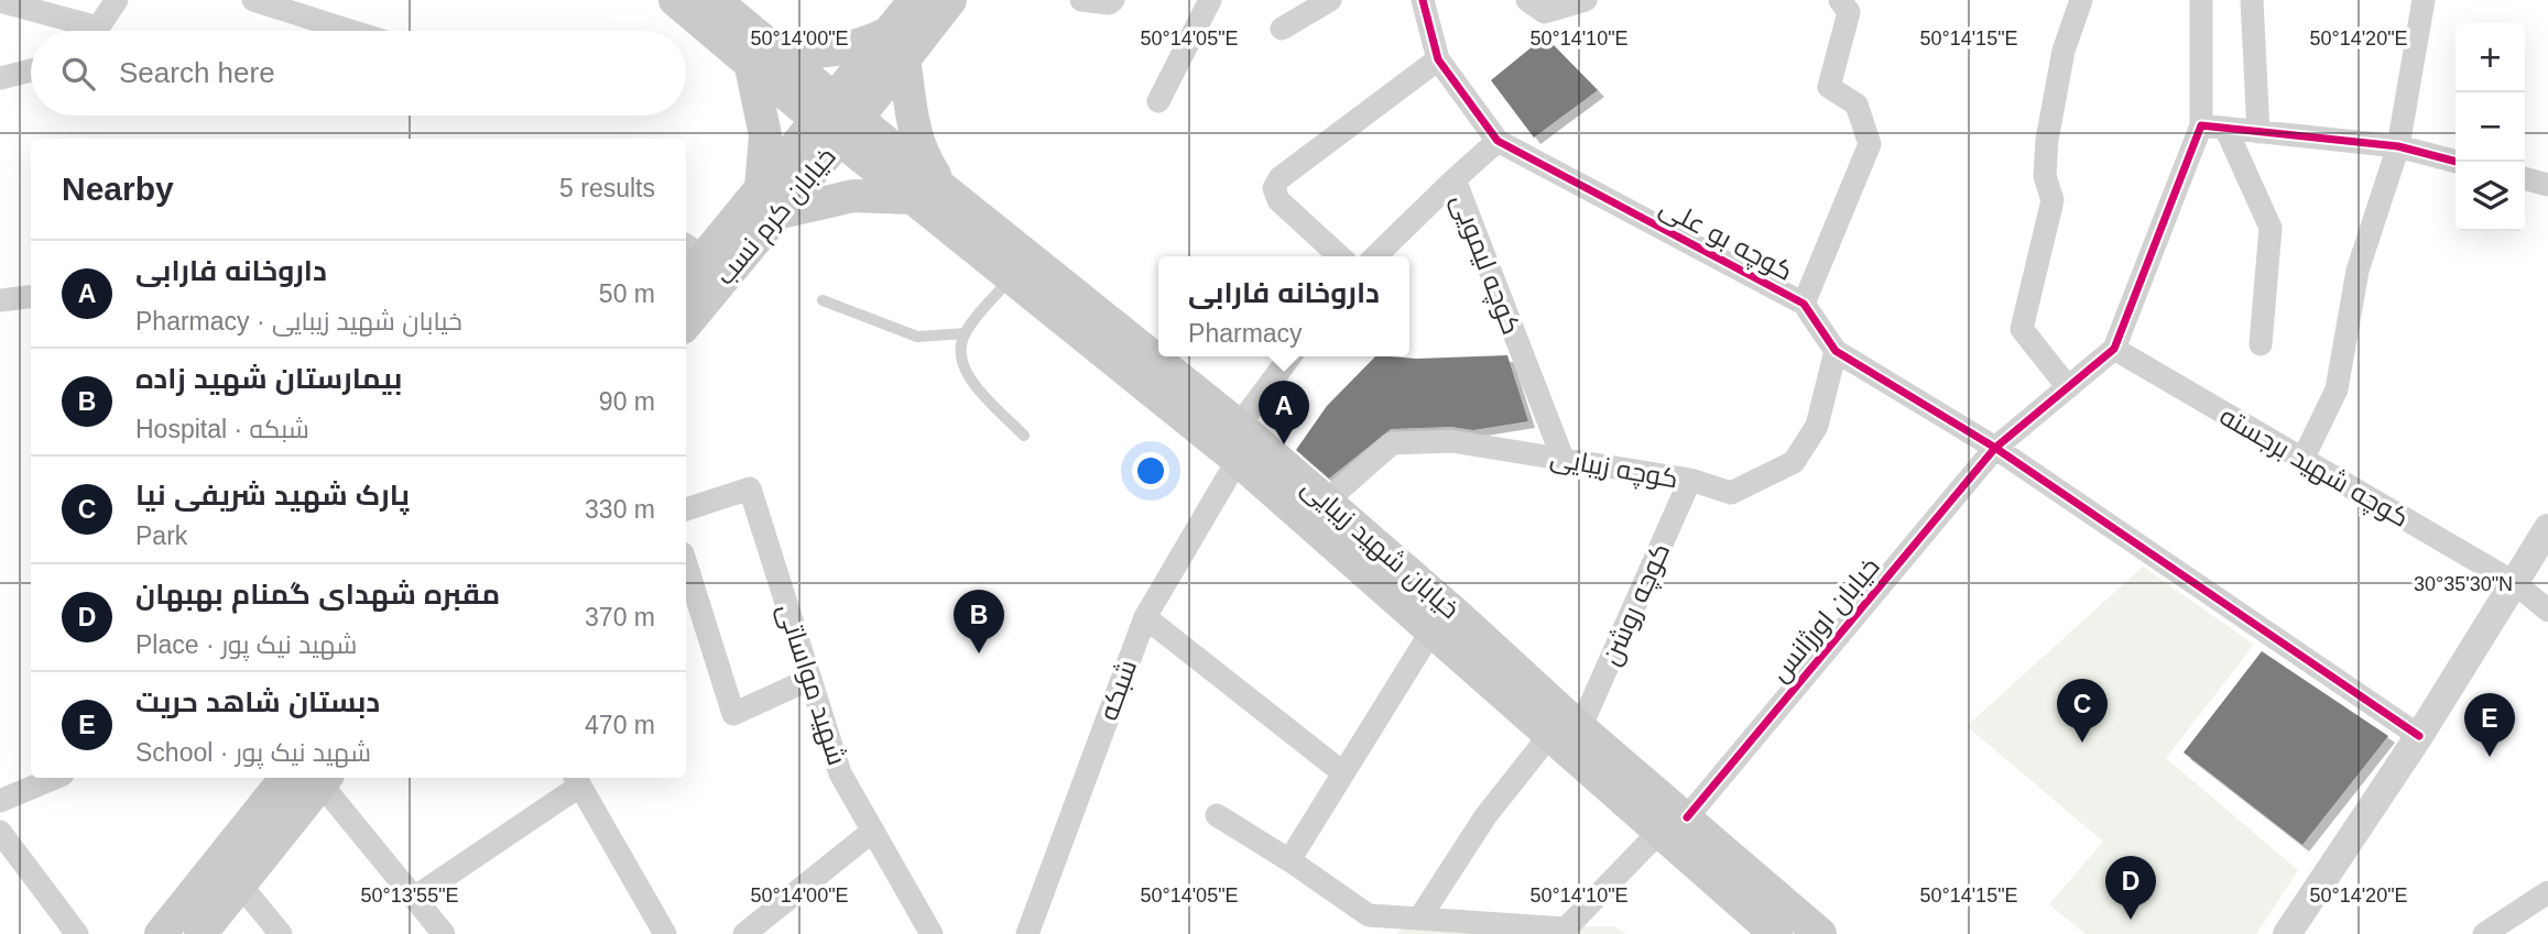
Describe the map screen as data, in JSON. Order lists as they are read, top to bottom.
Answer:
{
  "streets": {
    "main road": ["خیابان کرم نسب", "خیابان شهید زیبایی"],
    "street": [
      "کوچه بو علی",
      "کوچه لیمویی",
      "کوچه شهید برجسته",
      "کوچه زیبایی",
      "کوچه روشن",
      "خیابان اورژانس",
      "شهید مواساتی",
      "شبکه"
    ]
  },
  "crossings": [
    ["خیابان کرم نسب", "خیابان شهید زیبایی"],
    ["کوچه بو علی", "کوچه زیبایی"],
    ["کوچه بو علی", "خیابان اورژانس"],
    ["کوچه لیمویی", "کوچه زیبایی"],
    ["کوچه شهید برجسته", "خیابان اورژانس"],
    ["کوچه زیبایی", "خیابان شهید زیبایی"],
    ["کوچه زیبایی", "کوچه روشن"],
    ["خیابان شهید زیبایی", "کوچه روشن"],
    ["خیابان شهید زیبایی", "خیابان اورژانس"],
    ["خیابان شهید زیبایی", "شبکه"]
  ],
  "page": {
    "map_buttons": ["+", "−"],
    "search": "Search here",
    "heading": ["Nearby", "5 results"],
    "list": [
      {
        "mark": "A",
        "name": "داروخانه فارابی",
        "note": "Pharmacy · خیابان شهید زیبایی",
        "value": "50 m"
      },
      {
        "mark": "B",
        "name": "بیمارستان شهید زاده",
        "note": "Hospital · شبکه",
        "value": "90 m"
      },
      {
        "mark": "C",
        "name": "پارک شهید شریفی نیا",
        "note": "Park",
        "value": "330 m"
      },
      {
        "mark": "D",
        "name": "مقبره شهدای گمنام بهبهان",
        "note": "Place · شهید نیک پور",
        "value": "370 m"
      },
      {
        "mark": "E",
        "name": "دبستان شاهد حریت",
        "note": "School · شهید نیک پور",
        "value": "470 m"
      }
    ],
    "popup": ["داروخانه فارابی", "Pharmacy"],
    "pins": [
      "A",
      "B",
      "C",
      "E",
      "D"
    ]
  },
  "coordinates": [
    "50°14'00\"E",
    "50°14'05\"E",
    "50°14'10\"E",
    "50°14'15\"E",
    "50°14'20\"E",
    "30°35'30\"N",
    "50°13'55\"E"
  ]
}
